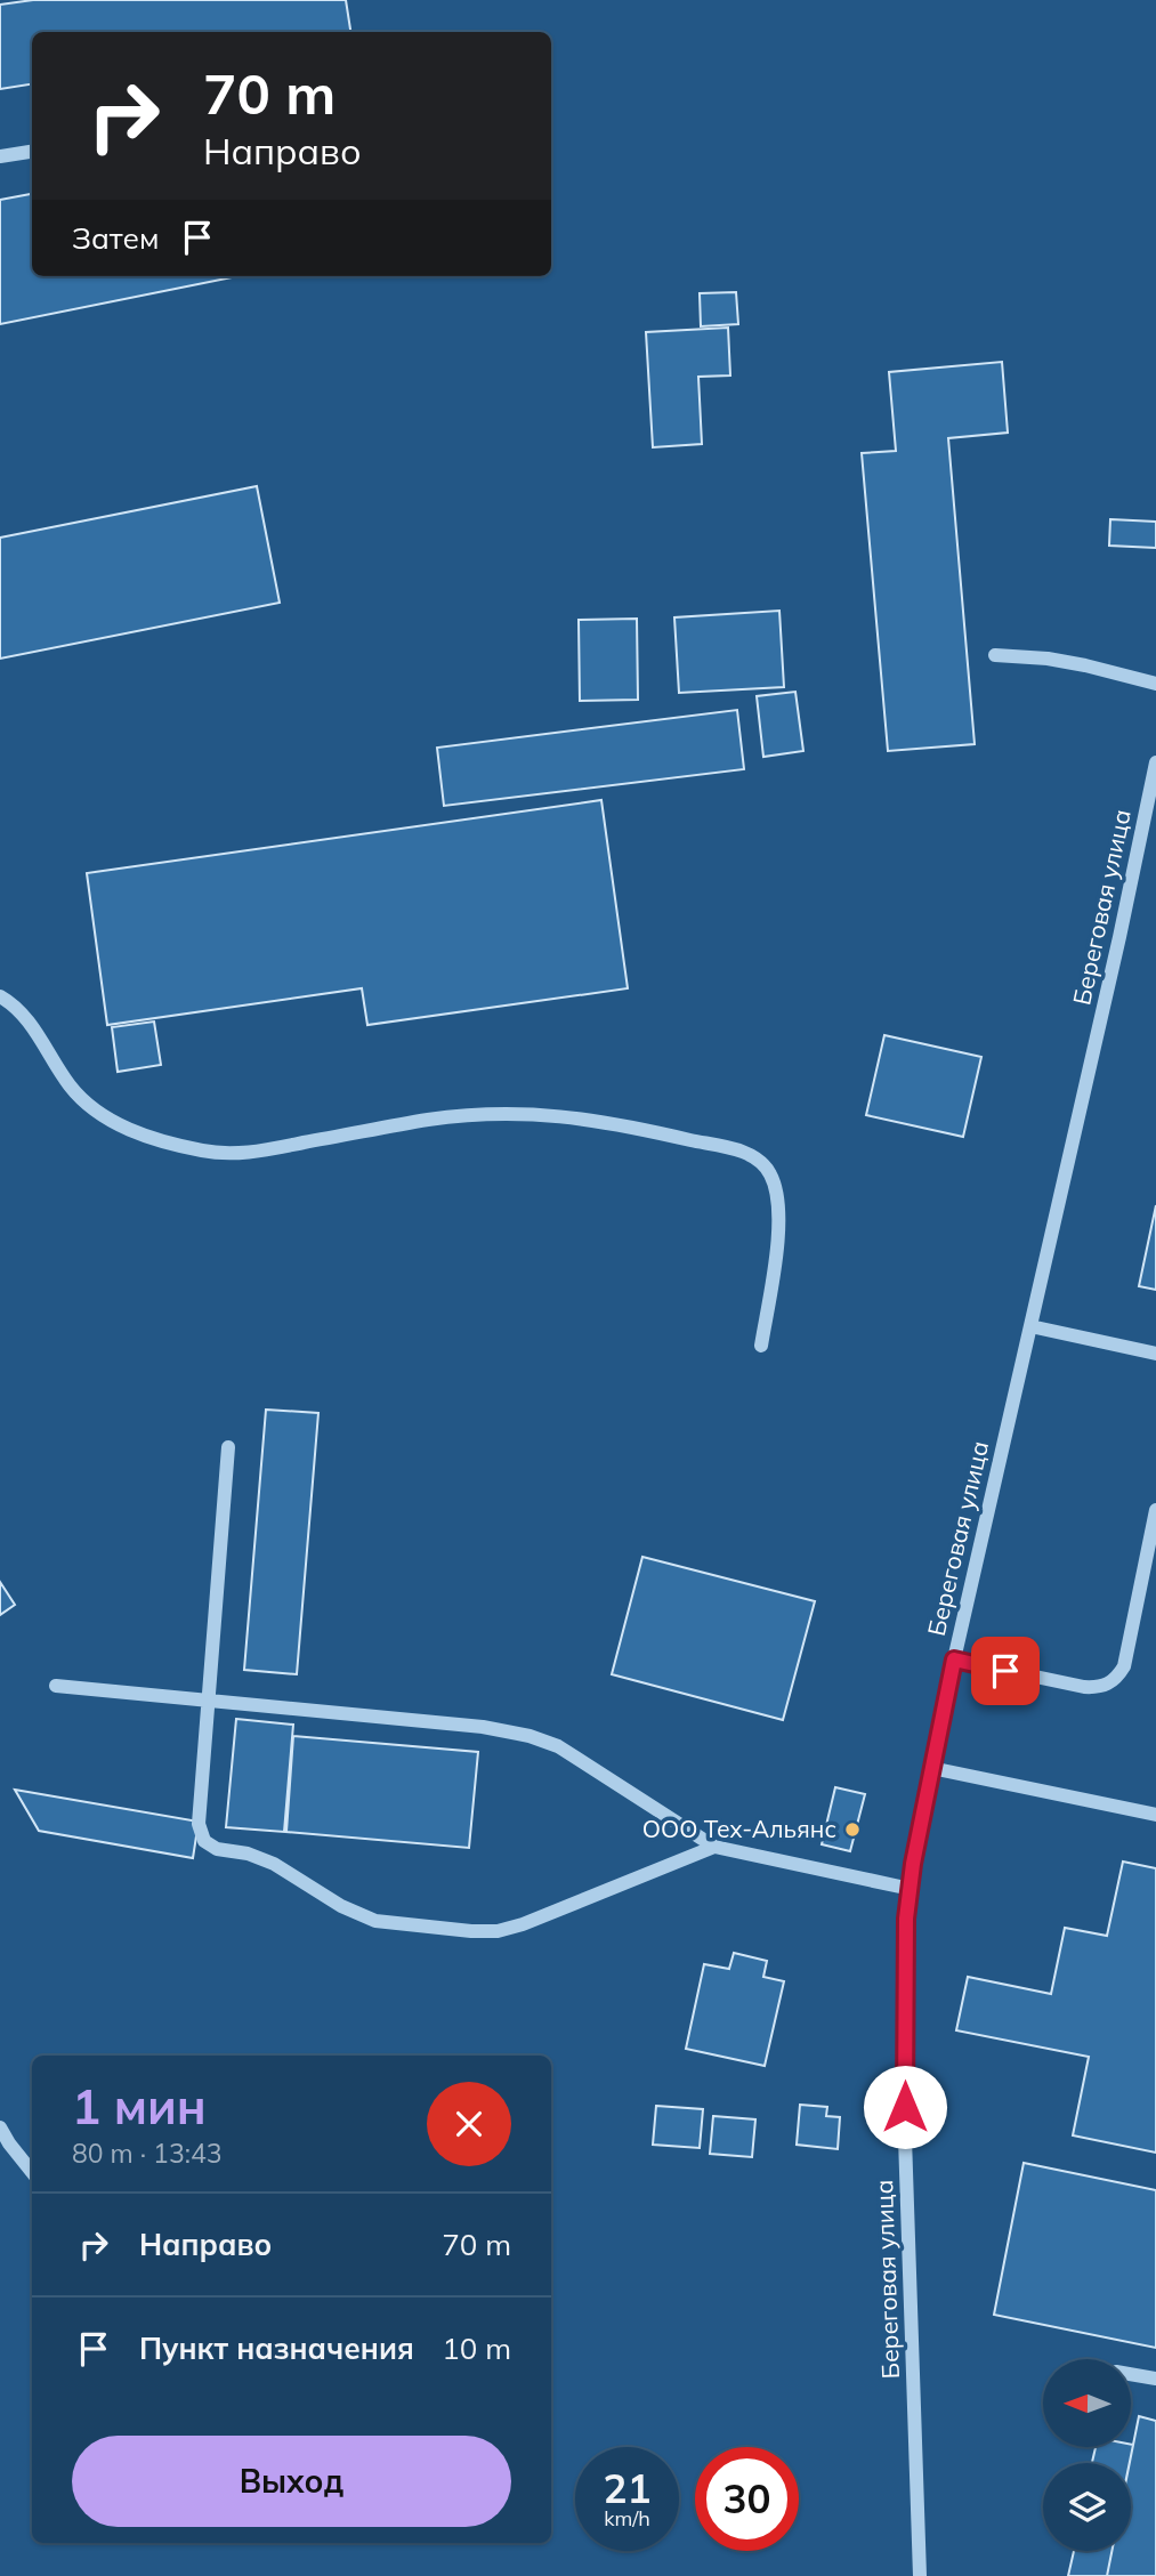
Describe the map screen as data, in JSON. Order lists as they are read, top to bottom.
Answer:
{
  "streets": {
    "street": ["Береговая улица"]
  },
  "places": ["ООО Тех-Альянс"],
  "north": "left",
  "page": {
    "turn": ["70 m", "Направо"],
    "then": "Затем",
    "heading": ["1 мин", "80 m · 13:43"],
    "list": [
      {
        "name": "Направо",
        "value": "70 m"
      },
      {
        "name": "Пункт назначения",
        "value": "10 m"
      }
    ],
    "buttons": "Выход",
    "speed": "21 km/h",
    "limit": "30"
  }
}
